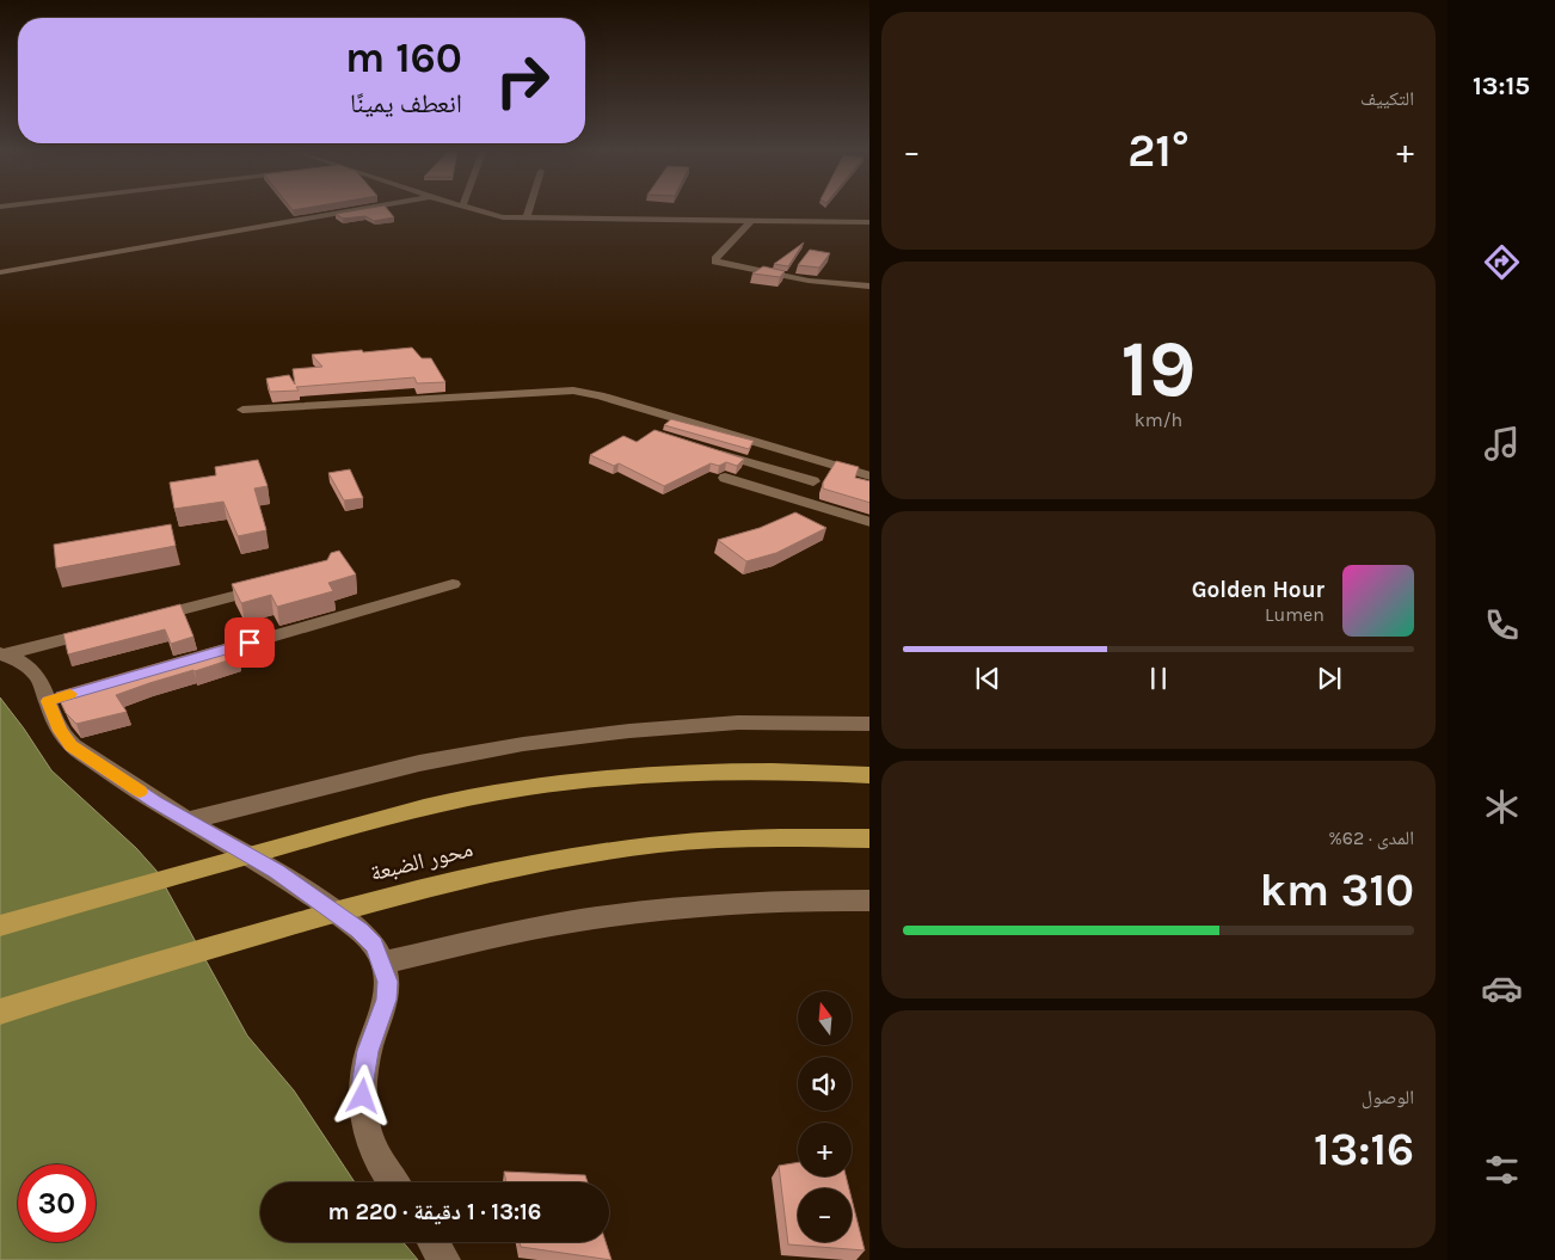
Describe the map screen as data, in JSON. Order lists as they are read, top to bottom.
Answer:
{
  "streets": {
    "highway": ["محور الضبعة"]
  },
  "north": "top",
  "page": {
    "tabs": "13:15",
    "tile": [
      "التكييف",
      ["19", "km/h"],
      ["المدى · 62%", "310 km"],
      ["الوصول", "13:16"]
    ],
    "turn": ["160 m", "انعطف يمينًا"],
    "heat": ["−", "21°", "+"],
    "song": ["Golden Hour", "Lumen"],
    "map_buttons": ["+", "−"],
    "limit": "30",
    "trip": "13:16 · 1 دقيقة · 220 m"
  }
}
